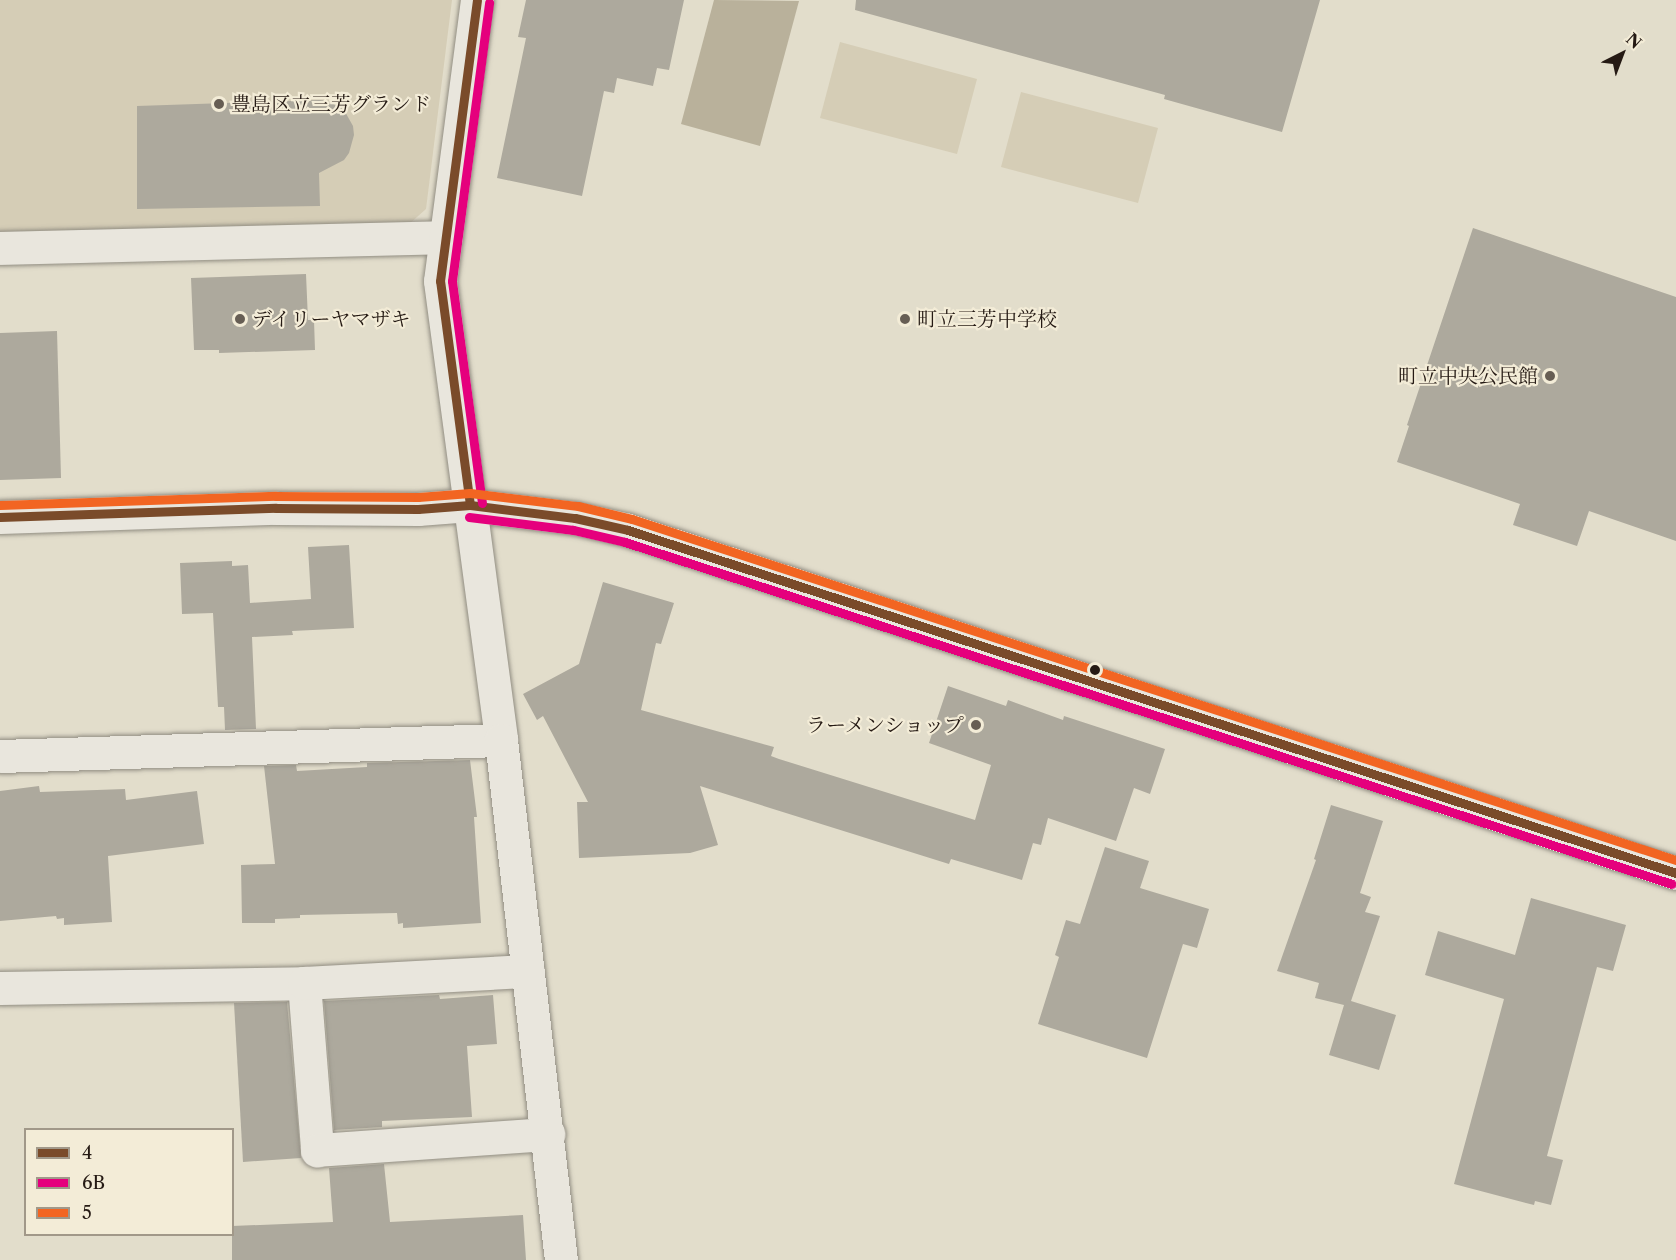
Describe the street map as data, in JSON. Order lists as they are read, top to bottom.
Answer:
{
  "places": [
    "豊島区立三芳グランド",
    "デイリーヤマザキ",
    "町立三芳中学校",
    "町立中央公民館",
    "ラーメンショップ"
  ],
  "lines": ["transit line 4", "transit line 6B", "transit line 5"],
  "legend": ["4", "6B", "5"],
  "north": "top right"
}
